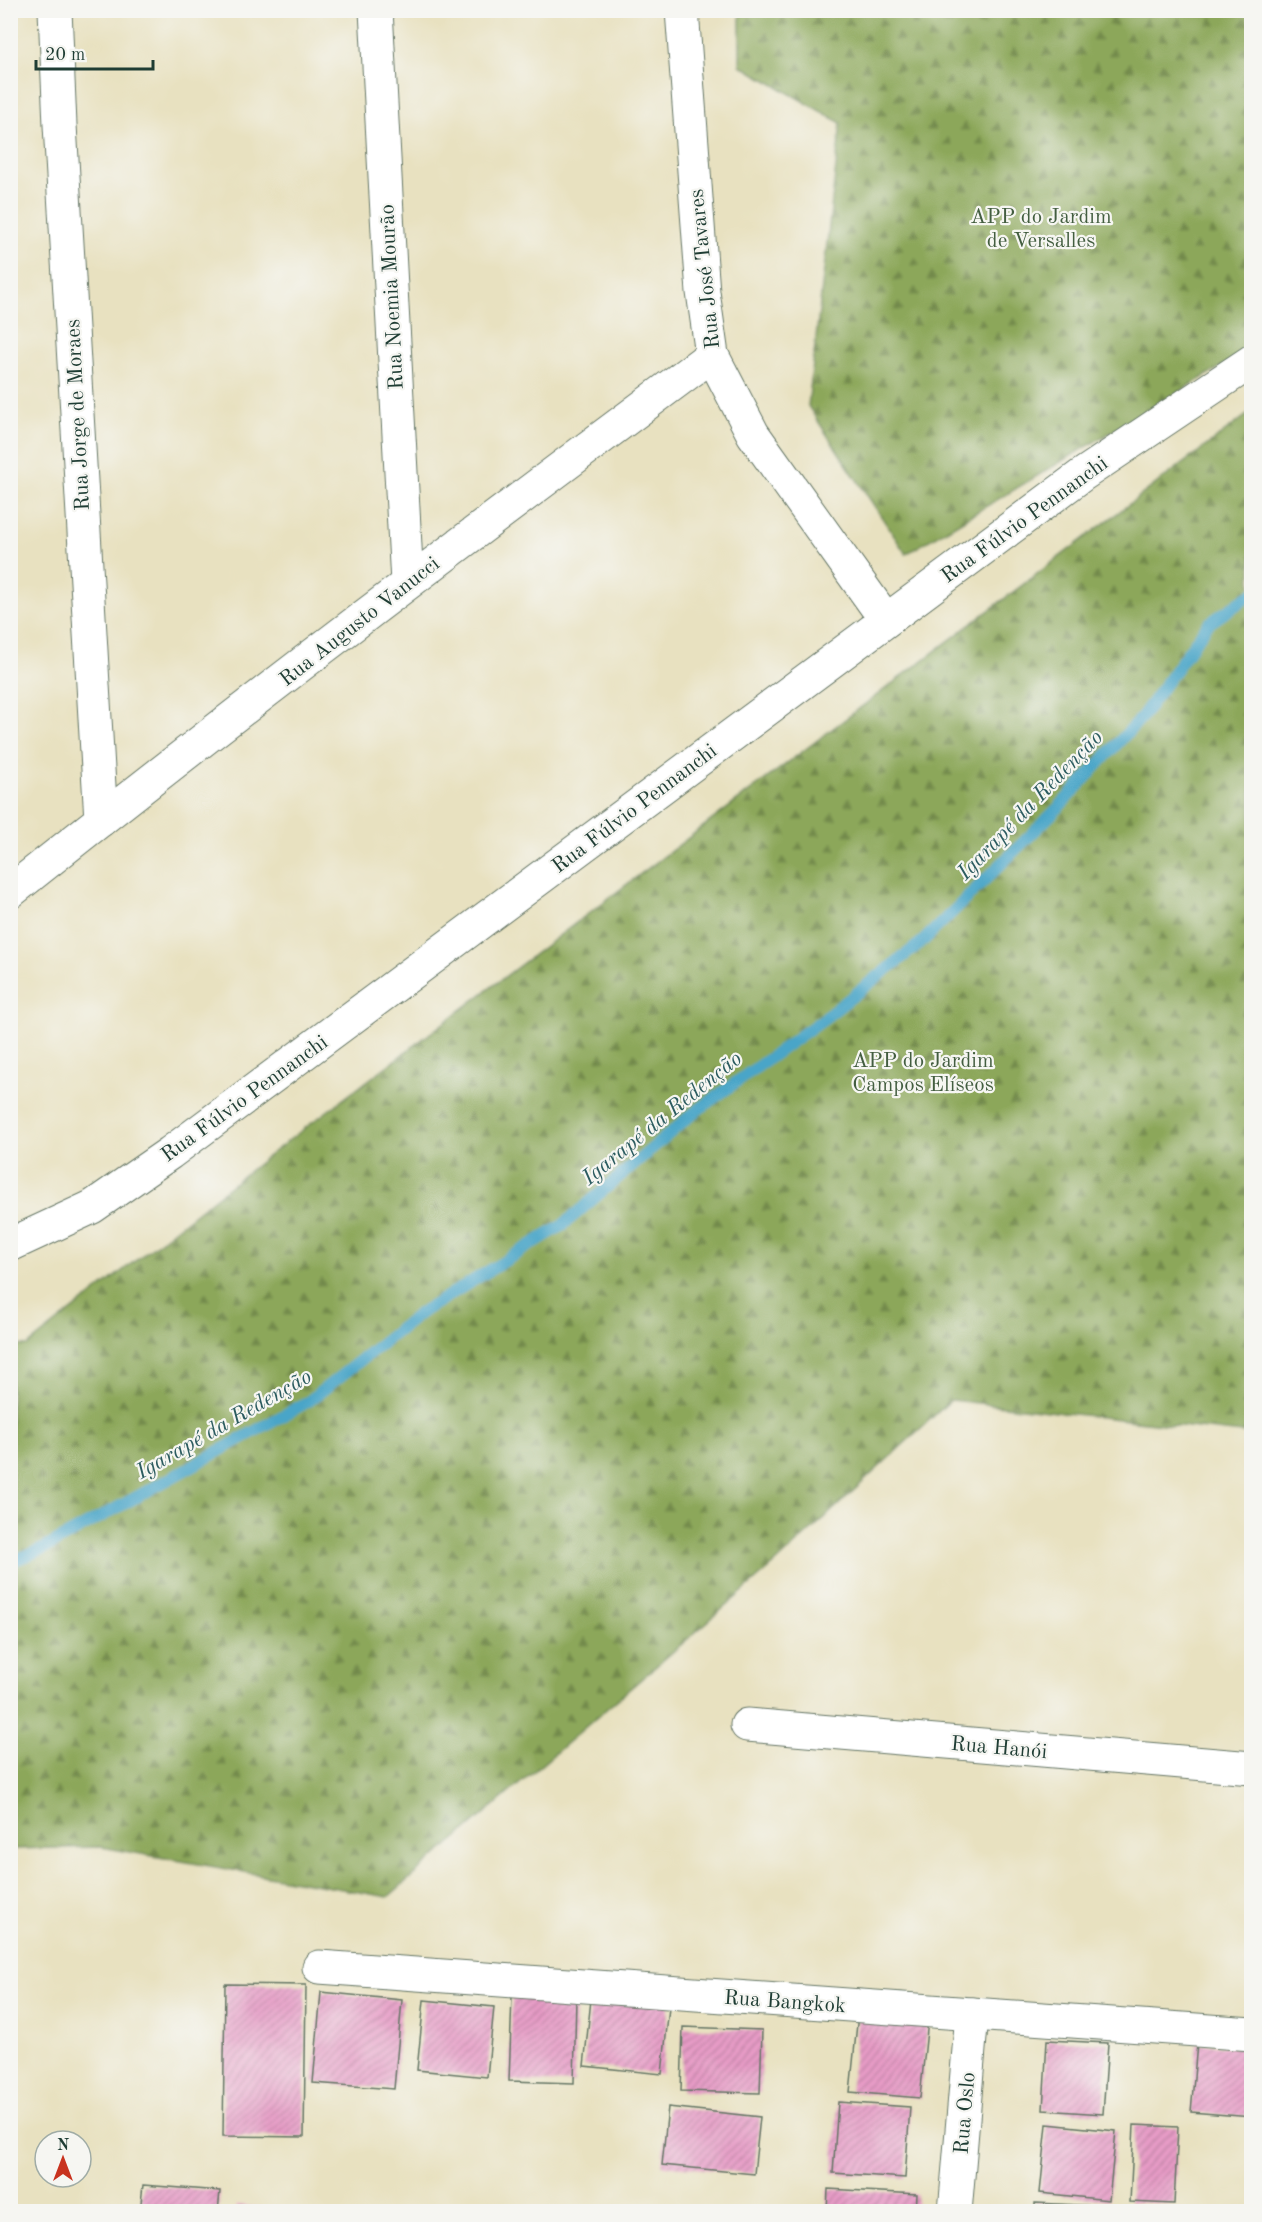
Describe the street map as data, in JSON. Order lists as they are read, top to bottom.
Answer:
{
  "streets": {
    "street": [
      "Rua José Tavares",
      "Rua Noemia Mourão",
      "Rua Jorge de Moraes",
      "Rua Fúlvio Pennanchi",
      "Rua Augusto Vanucci",
      "Rua Hanói",
      "Rua Bangkok",
      "Rua Oslo"
    ]
  },
  "crossings": [
    ["Rua José Tavares", "Rua Fúlvio Pennanchi"],
    ["Rua José Tavares", "Rua Augusto Vanucci"],
    ["Rua Noemia Mourão", "Rua Augusto Vanucci"],
    ["Rua Jorge de Moraes", "Rua Augusto Vanucci"],
    ["Rua Bangkok", "Rua Oslo"]
  ],
  "water": ["Igarapé da Redenção"],
  "parks": ["APP do Jardim de Versalles", "APP do Jardim Campos Elíseos"],
  "scale_bar": "20 m",
  "north": "top"
}
